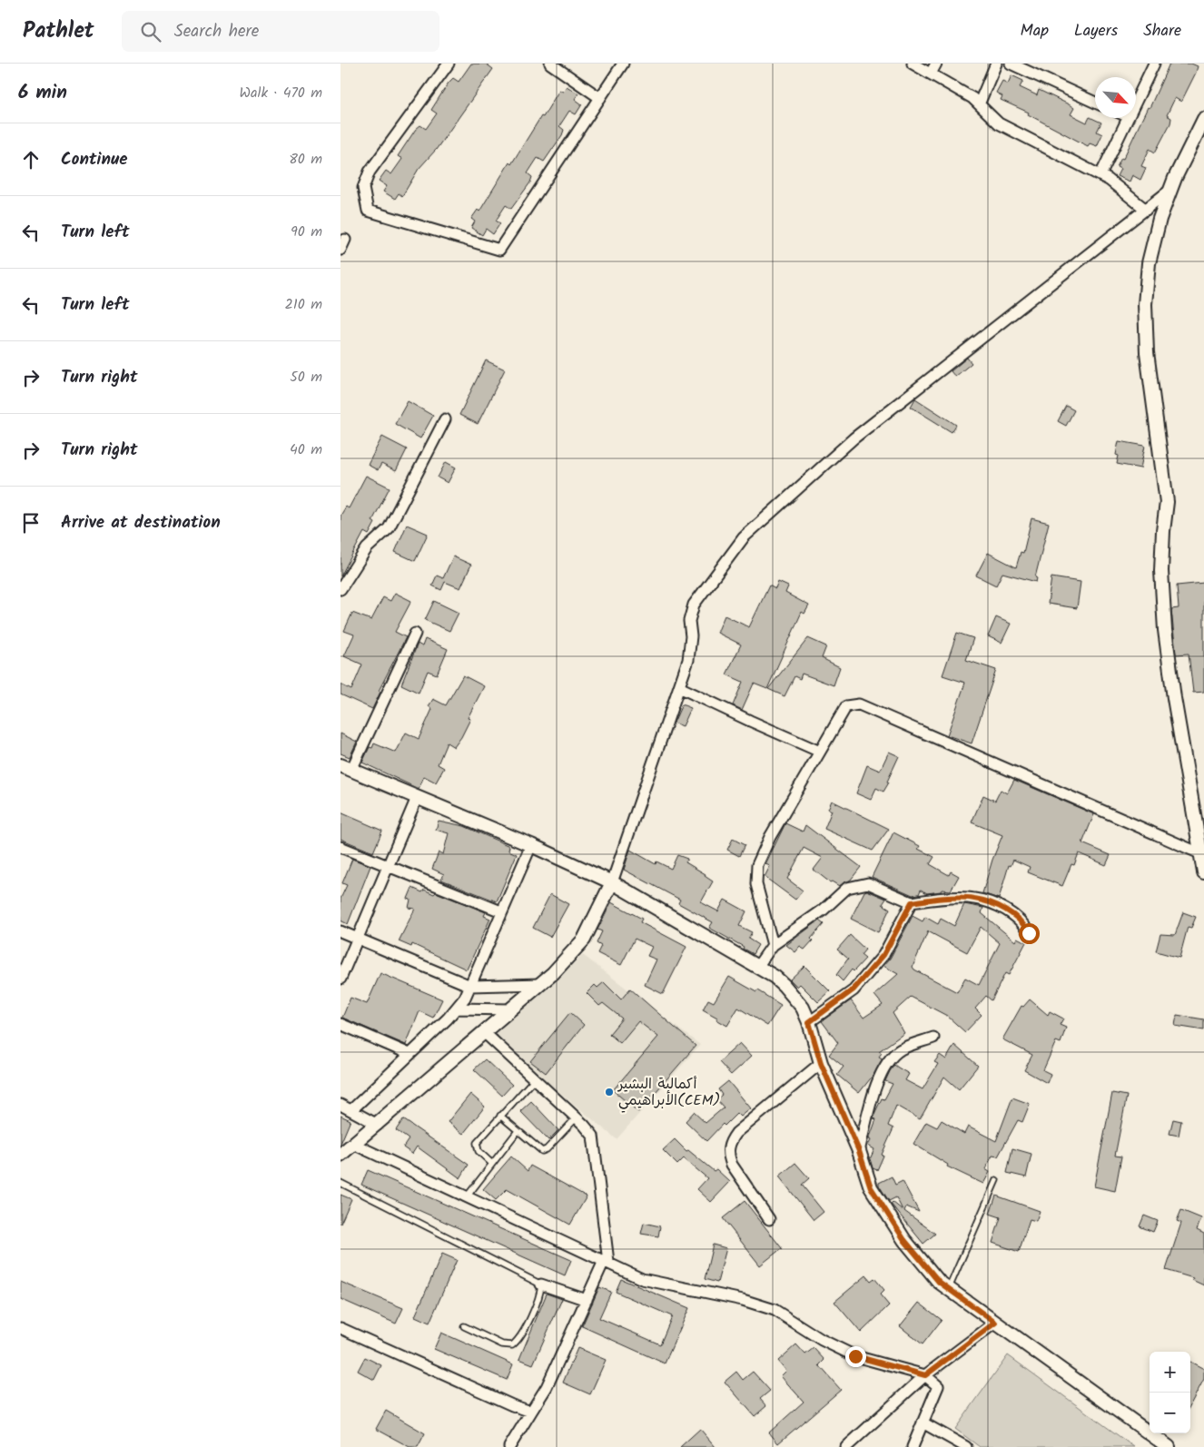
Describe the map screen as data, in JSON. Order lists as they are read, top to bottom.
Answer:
{
  "places": ["أكمالية البشير الأبراهيمي(CEM)"],
  "north": "bottom right",
  "page": {
    "header": "Pathlet",
    "search": "Search here",
    "nav": ["Map", "Layers", "Share"],
    "heading": ["6 min", "Walk · 470 m"],
    "list": [
      ["Continue", "80 m"],
      ["Turn left", "90 m"],
      ["Turn left", "210 m"],
      ["Turn right", "50 m"],
      ["Turn right", "40 m"],
      "Arrive at destination"
    ],
    "map_buttons": ["+", "−"]
  }
}
